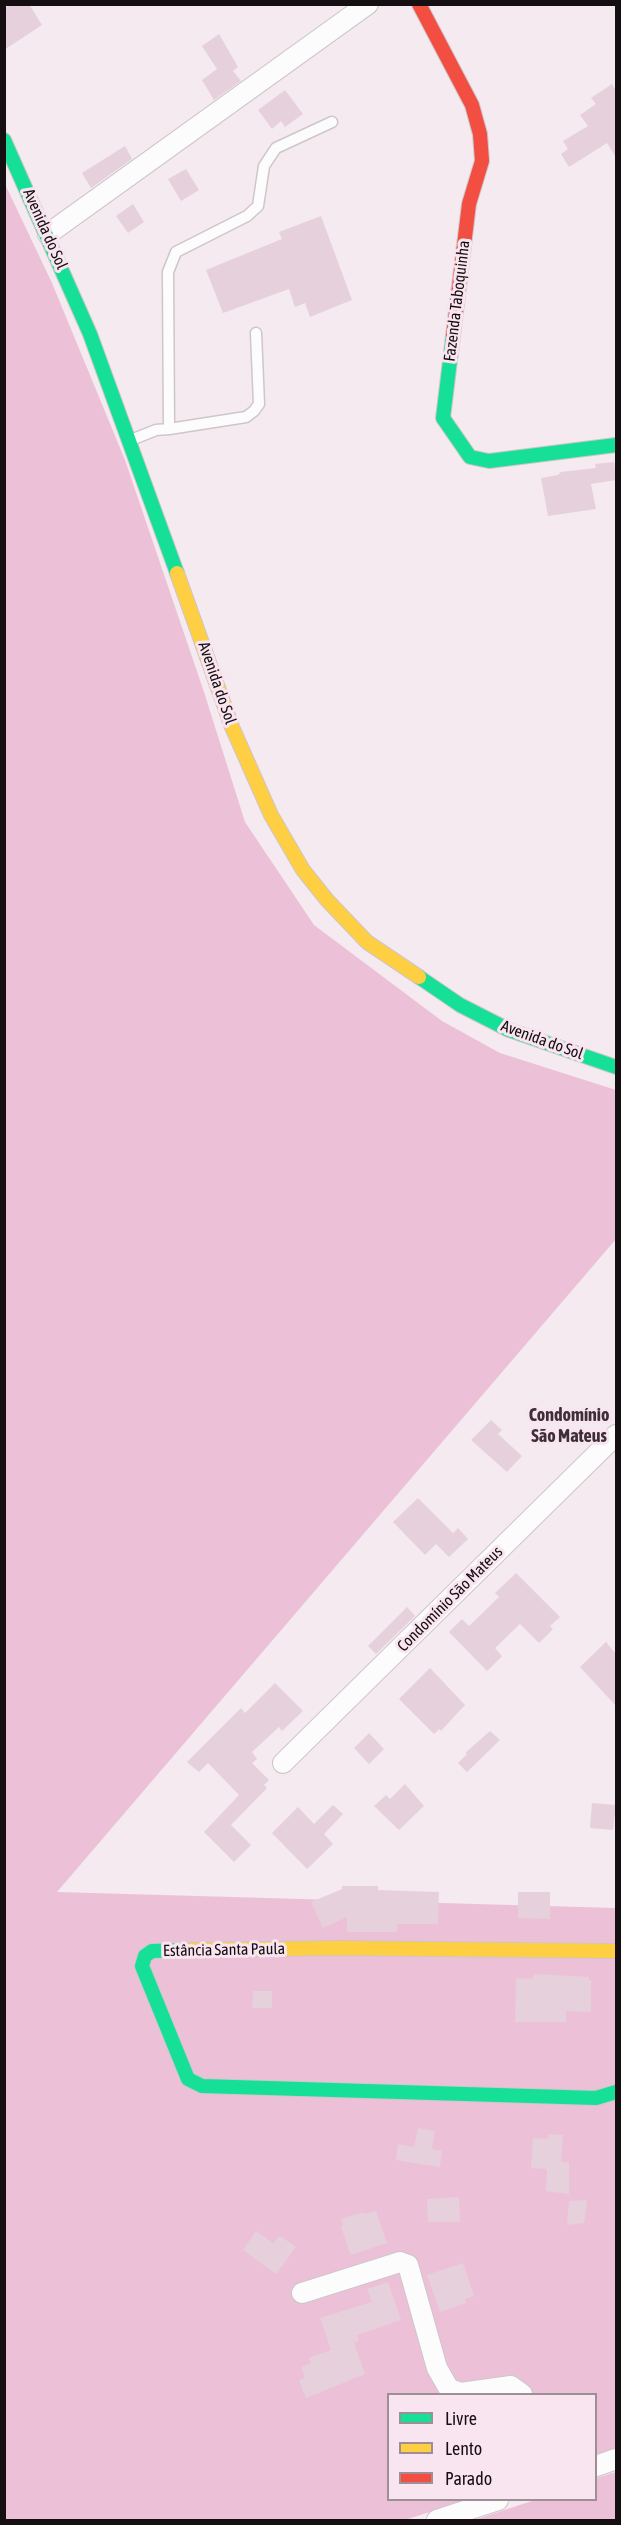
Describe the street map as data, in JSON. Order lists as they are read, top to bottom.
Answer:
{
  "streets": {
    "street": [
      "Avenida do Sol",
      "Fazenda Taboquinha",
      "Condomínio São Mateus",
      "Estância Santa Paula"
    ]
  },
  "districts": ["Condomínio São Mateus"],
  "legend": ["Livre", "Lento", "Parado"]
}
